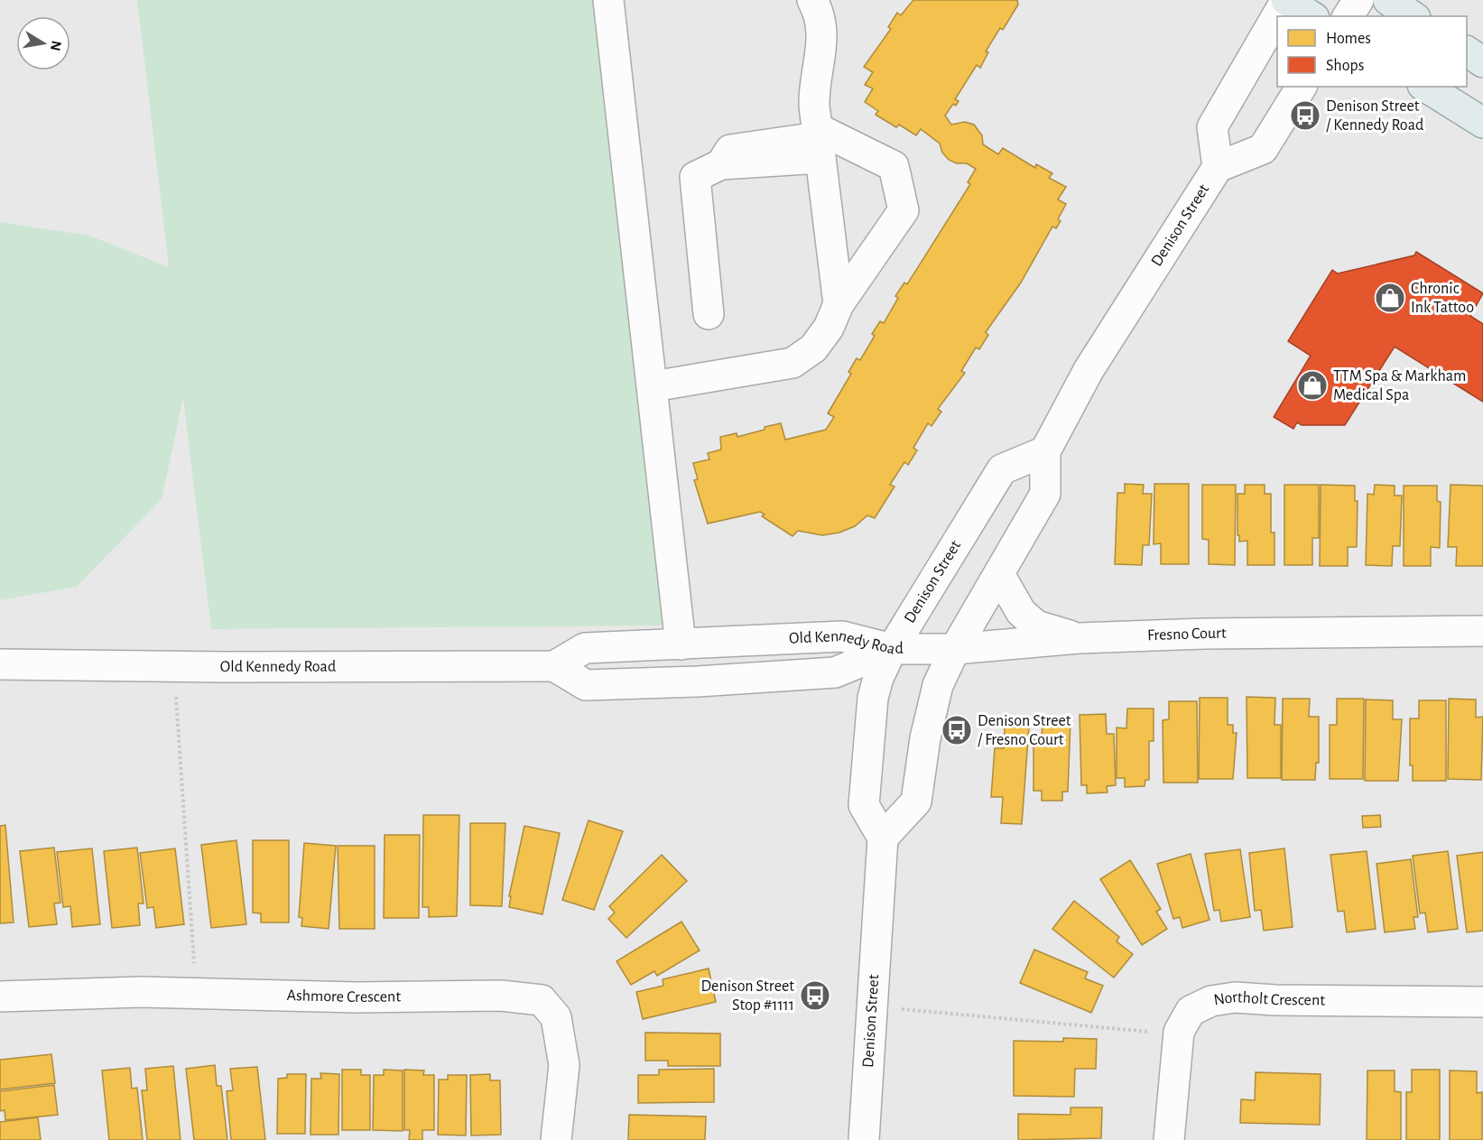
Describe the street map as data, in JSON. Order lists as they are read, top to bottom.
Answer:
{
  "streets": {
    "street": [
      "Denison Street",
      "Fresno Court",
      "Old Kennedy Road",
      "Ashmore Crescent",
      "Northolt Crescent"
    ]
  },
  "crossings": [
    ["Denison Street", "Fresno Court"],
    ["Denison Street", "Old Kennedy Road"],
    ["Fresno Court", "Old Kennedy Road"]
  ],
  "places": {
    "bus stop": ["Denison Street / Kennedy Road", "Denison Street / Fresno Court", "Denison Street Stop #1111"],
    "shop": ["Chronic Ink Tattoo", "TTM Spa & Markham Medical Spa"]
  },
  "legend": ["Homes", "Shops"],
  "north": "right"
}
